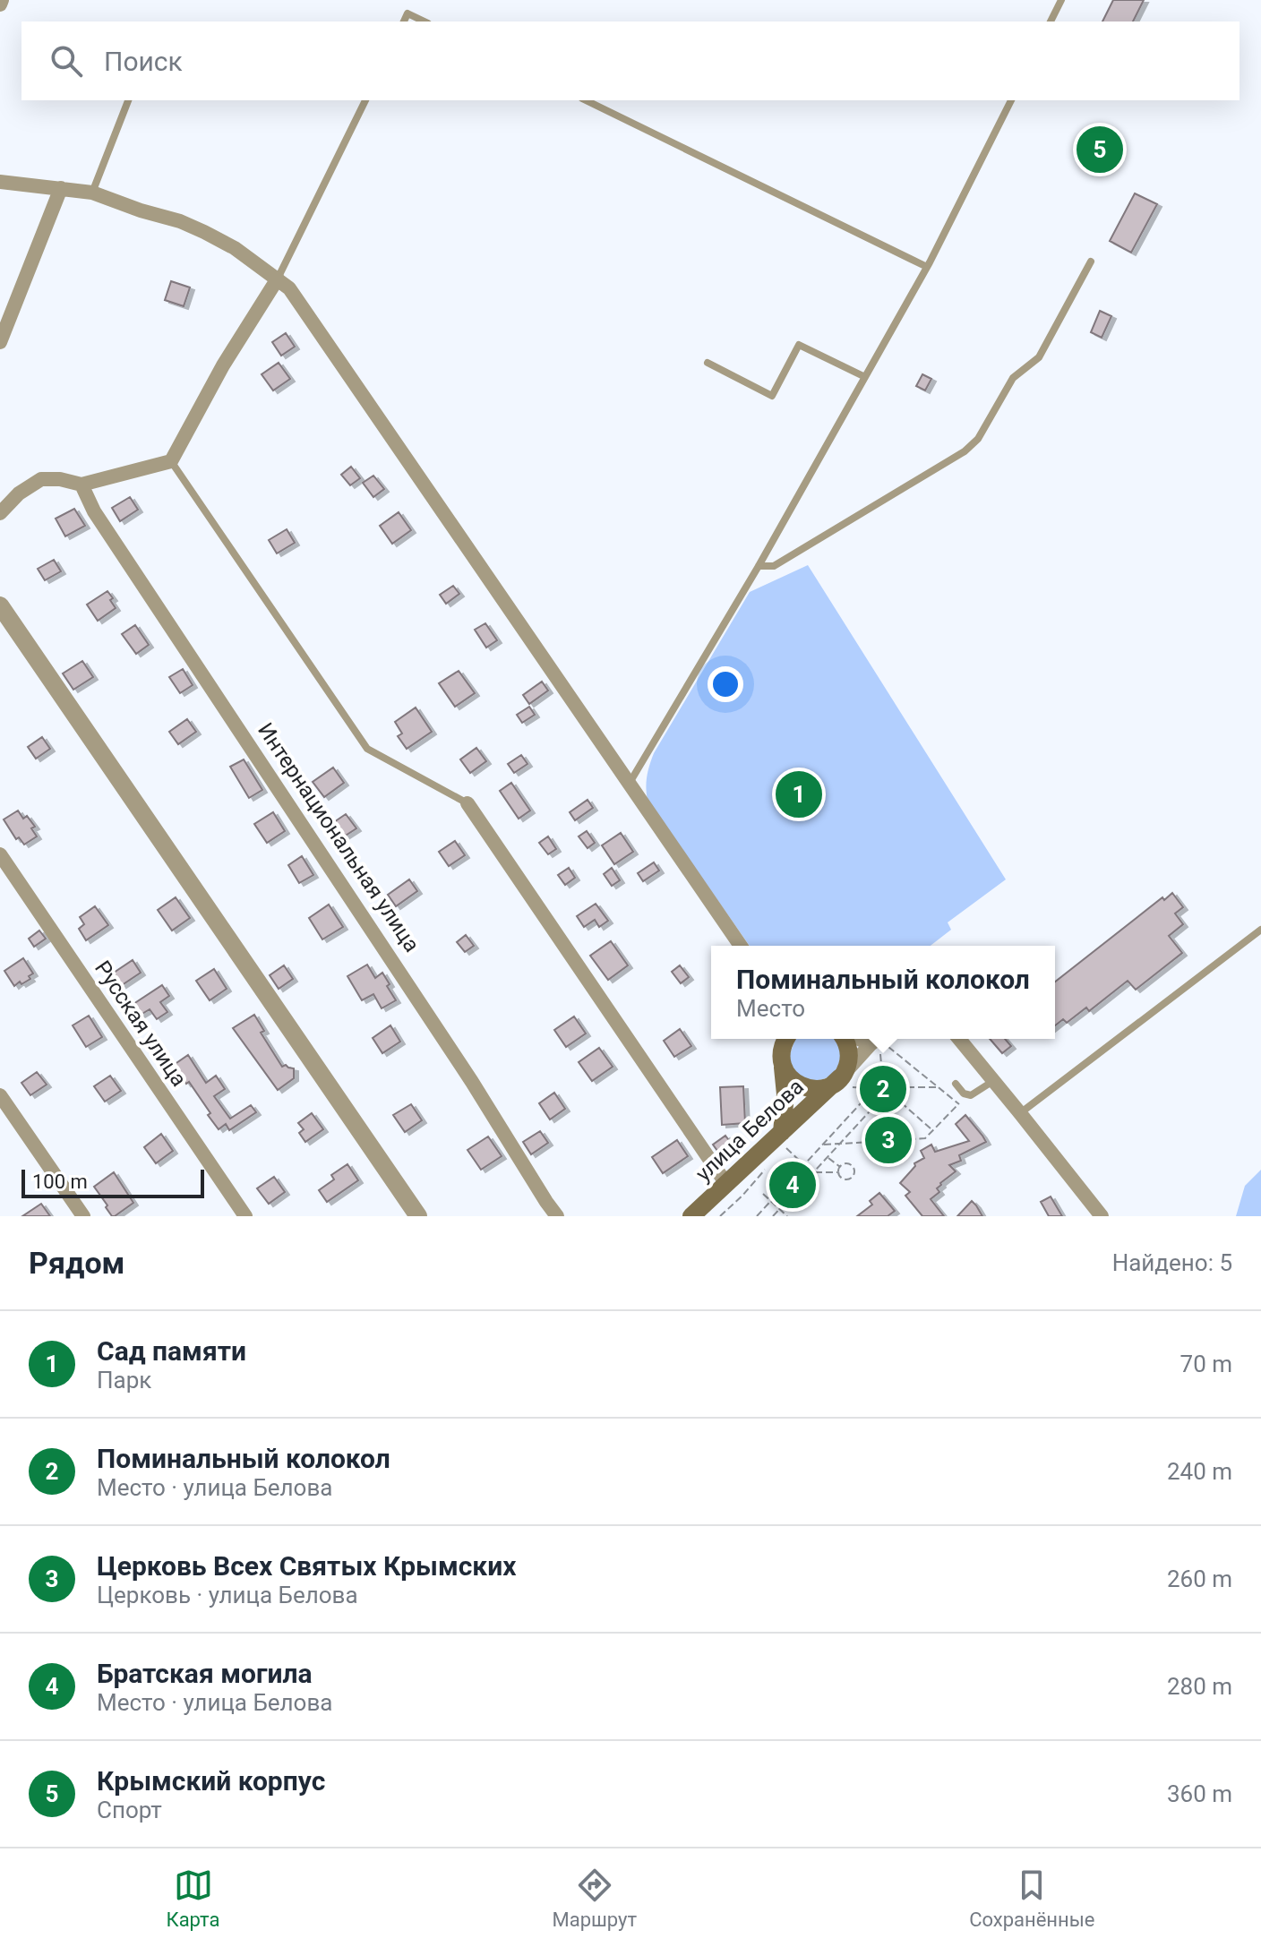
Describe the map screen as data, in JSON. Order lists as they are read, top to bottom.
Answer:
{
  "streets": {
    "main road": ["улица Белова"],
    "street": ["Интернациональная улица", "Русская улица"]
  },
  "scale_bar": "100 m",
  "page": {
    "search": "Поиск",
    "pins": [
      "5",
      "1",
      "2",
      "3",
      "4"
    ],
    "popup": ["Поминальный колокол", "Место"],
    "scale": "100 m",
    "heading": ["Рядом", "Найдено: 5"],
    "list": [
      {
        "mark": "1",
        "name": "Сад памяти",
        "note": "Парк",
        "value": "70 m"
      },
      {
        "mark": "2",
        "name": "Поминальный колокол",
        "note": "Место · улица Белова",
        "value": "240 m"
      },
      {
        "mark": "3",
        "name": "Церковь Всех Святых Крымских",
        "note": "Церковь · улица Белова",
        "value": "260 m"
      },
      {
        "mark": "4",
        "name": "Братская могила",
        "note": "Место · улица Белова",
        "value": "280 m"
      },
      {
        "mark": "5",
        "name": "Крымский корпус",
        "note": "Спорт",
        "value": "360 m"
      }
    ],
    "nav": ["Карта", "Маршрут", "Сохранённые"]
  }
}
